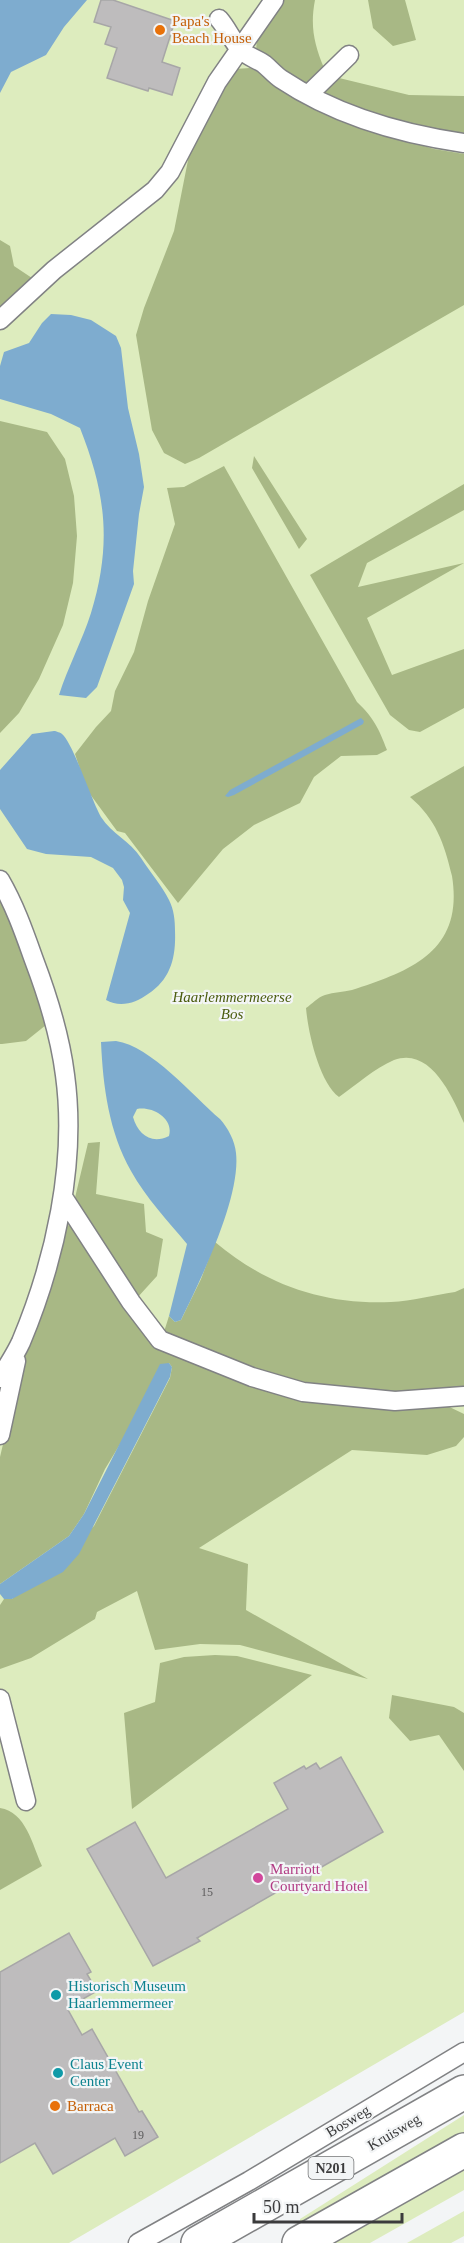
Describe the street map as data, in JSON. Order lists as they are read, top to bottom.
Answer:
{
  "streets": {
    "highway": ["Kruisweg", "N201"],
    "street": ["Bosweg"]
  },
  "parks": ["Haarlemmermeerse Bos"],
  "places": [
    "Papa's Beach House",
    "Marriott Courtyard Hotel",
    "Historisch Museum Haarlemmermeer",
    "Claus Event Center",
    "Barraca"
  ],
  "house_numbers": ["15", "19"],
  "scale_bar": "50 m"
}
